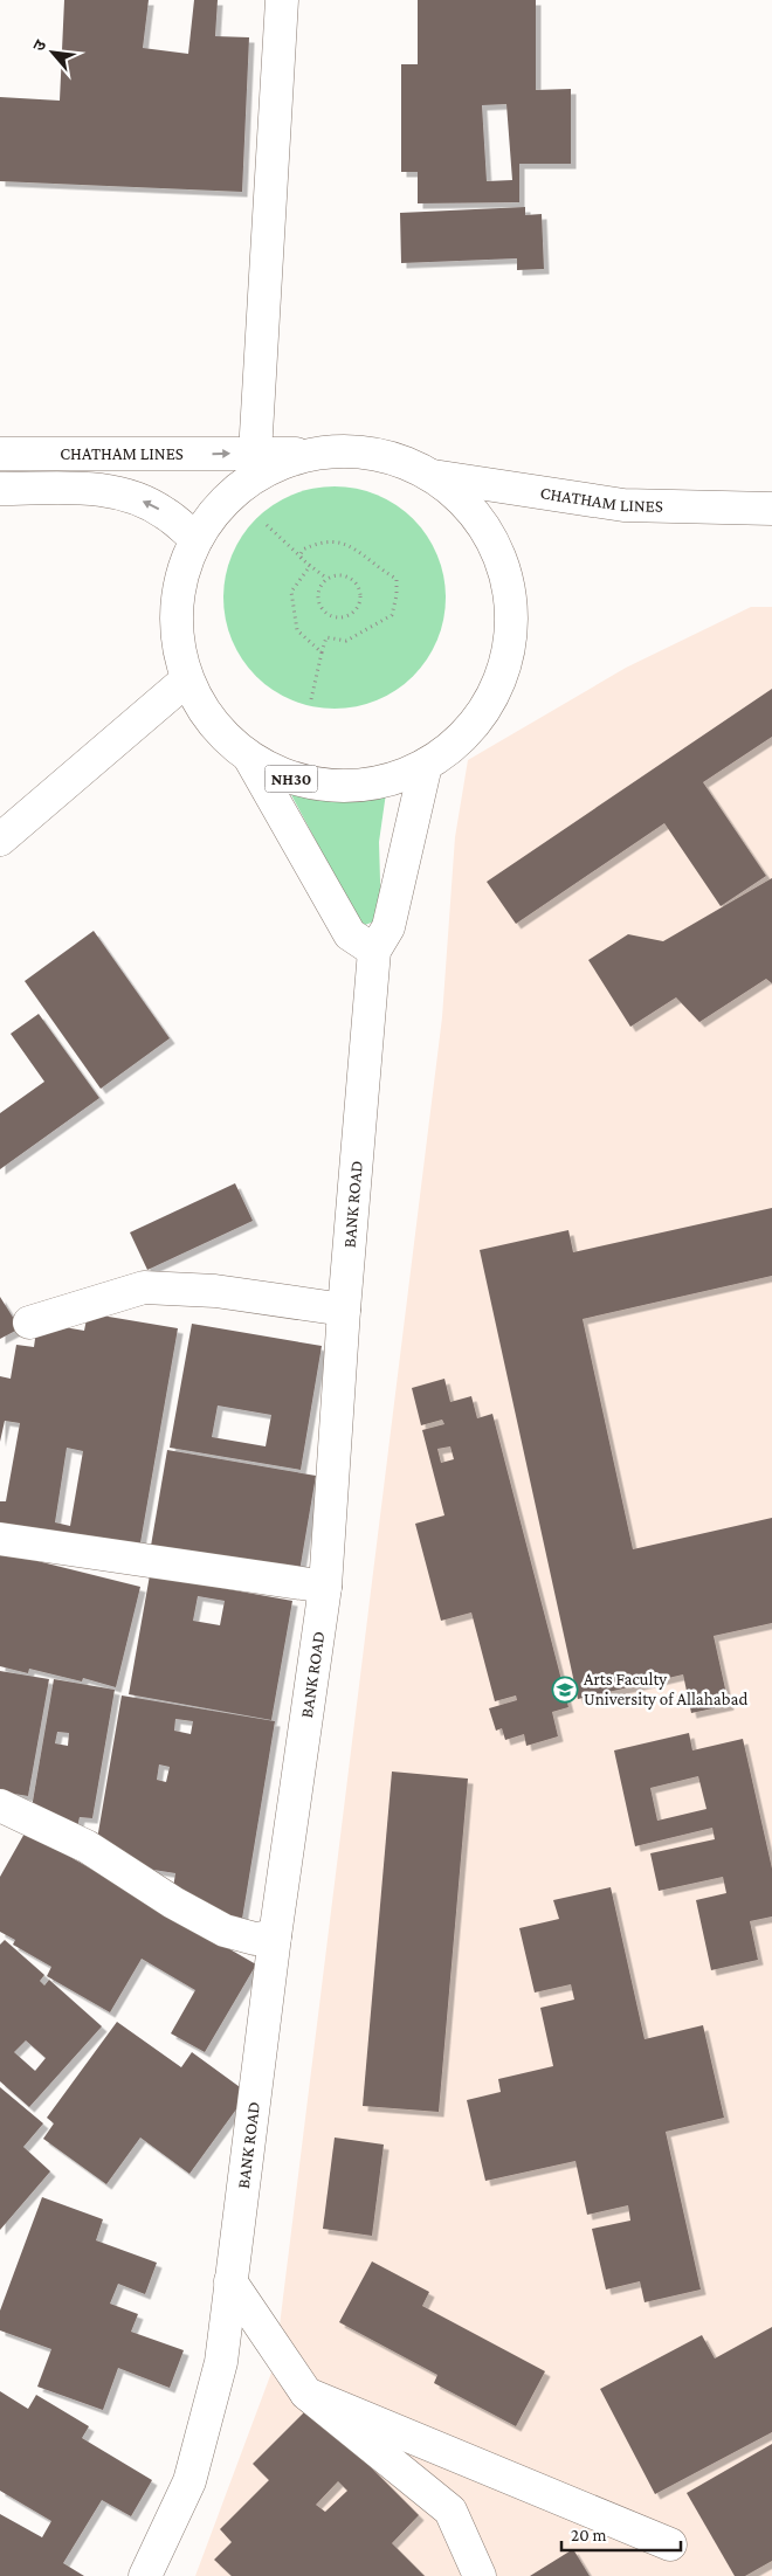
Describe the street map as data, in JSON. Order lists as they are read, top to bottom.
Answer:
{
  "streets": {
    "main road": ["CHATHAM LINES", "NH30", "BANK ROAD"]
  },
  "crossings": [
    ["CHATHAM LINES", "BANK ROAD"]
  ],
  "places": {
    "school or university": ["Arts Faculty University of Allahabad"]
  },
  "scale_bar": "20 m",
  "north": "top left"
}
